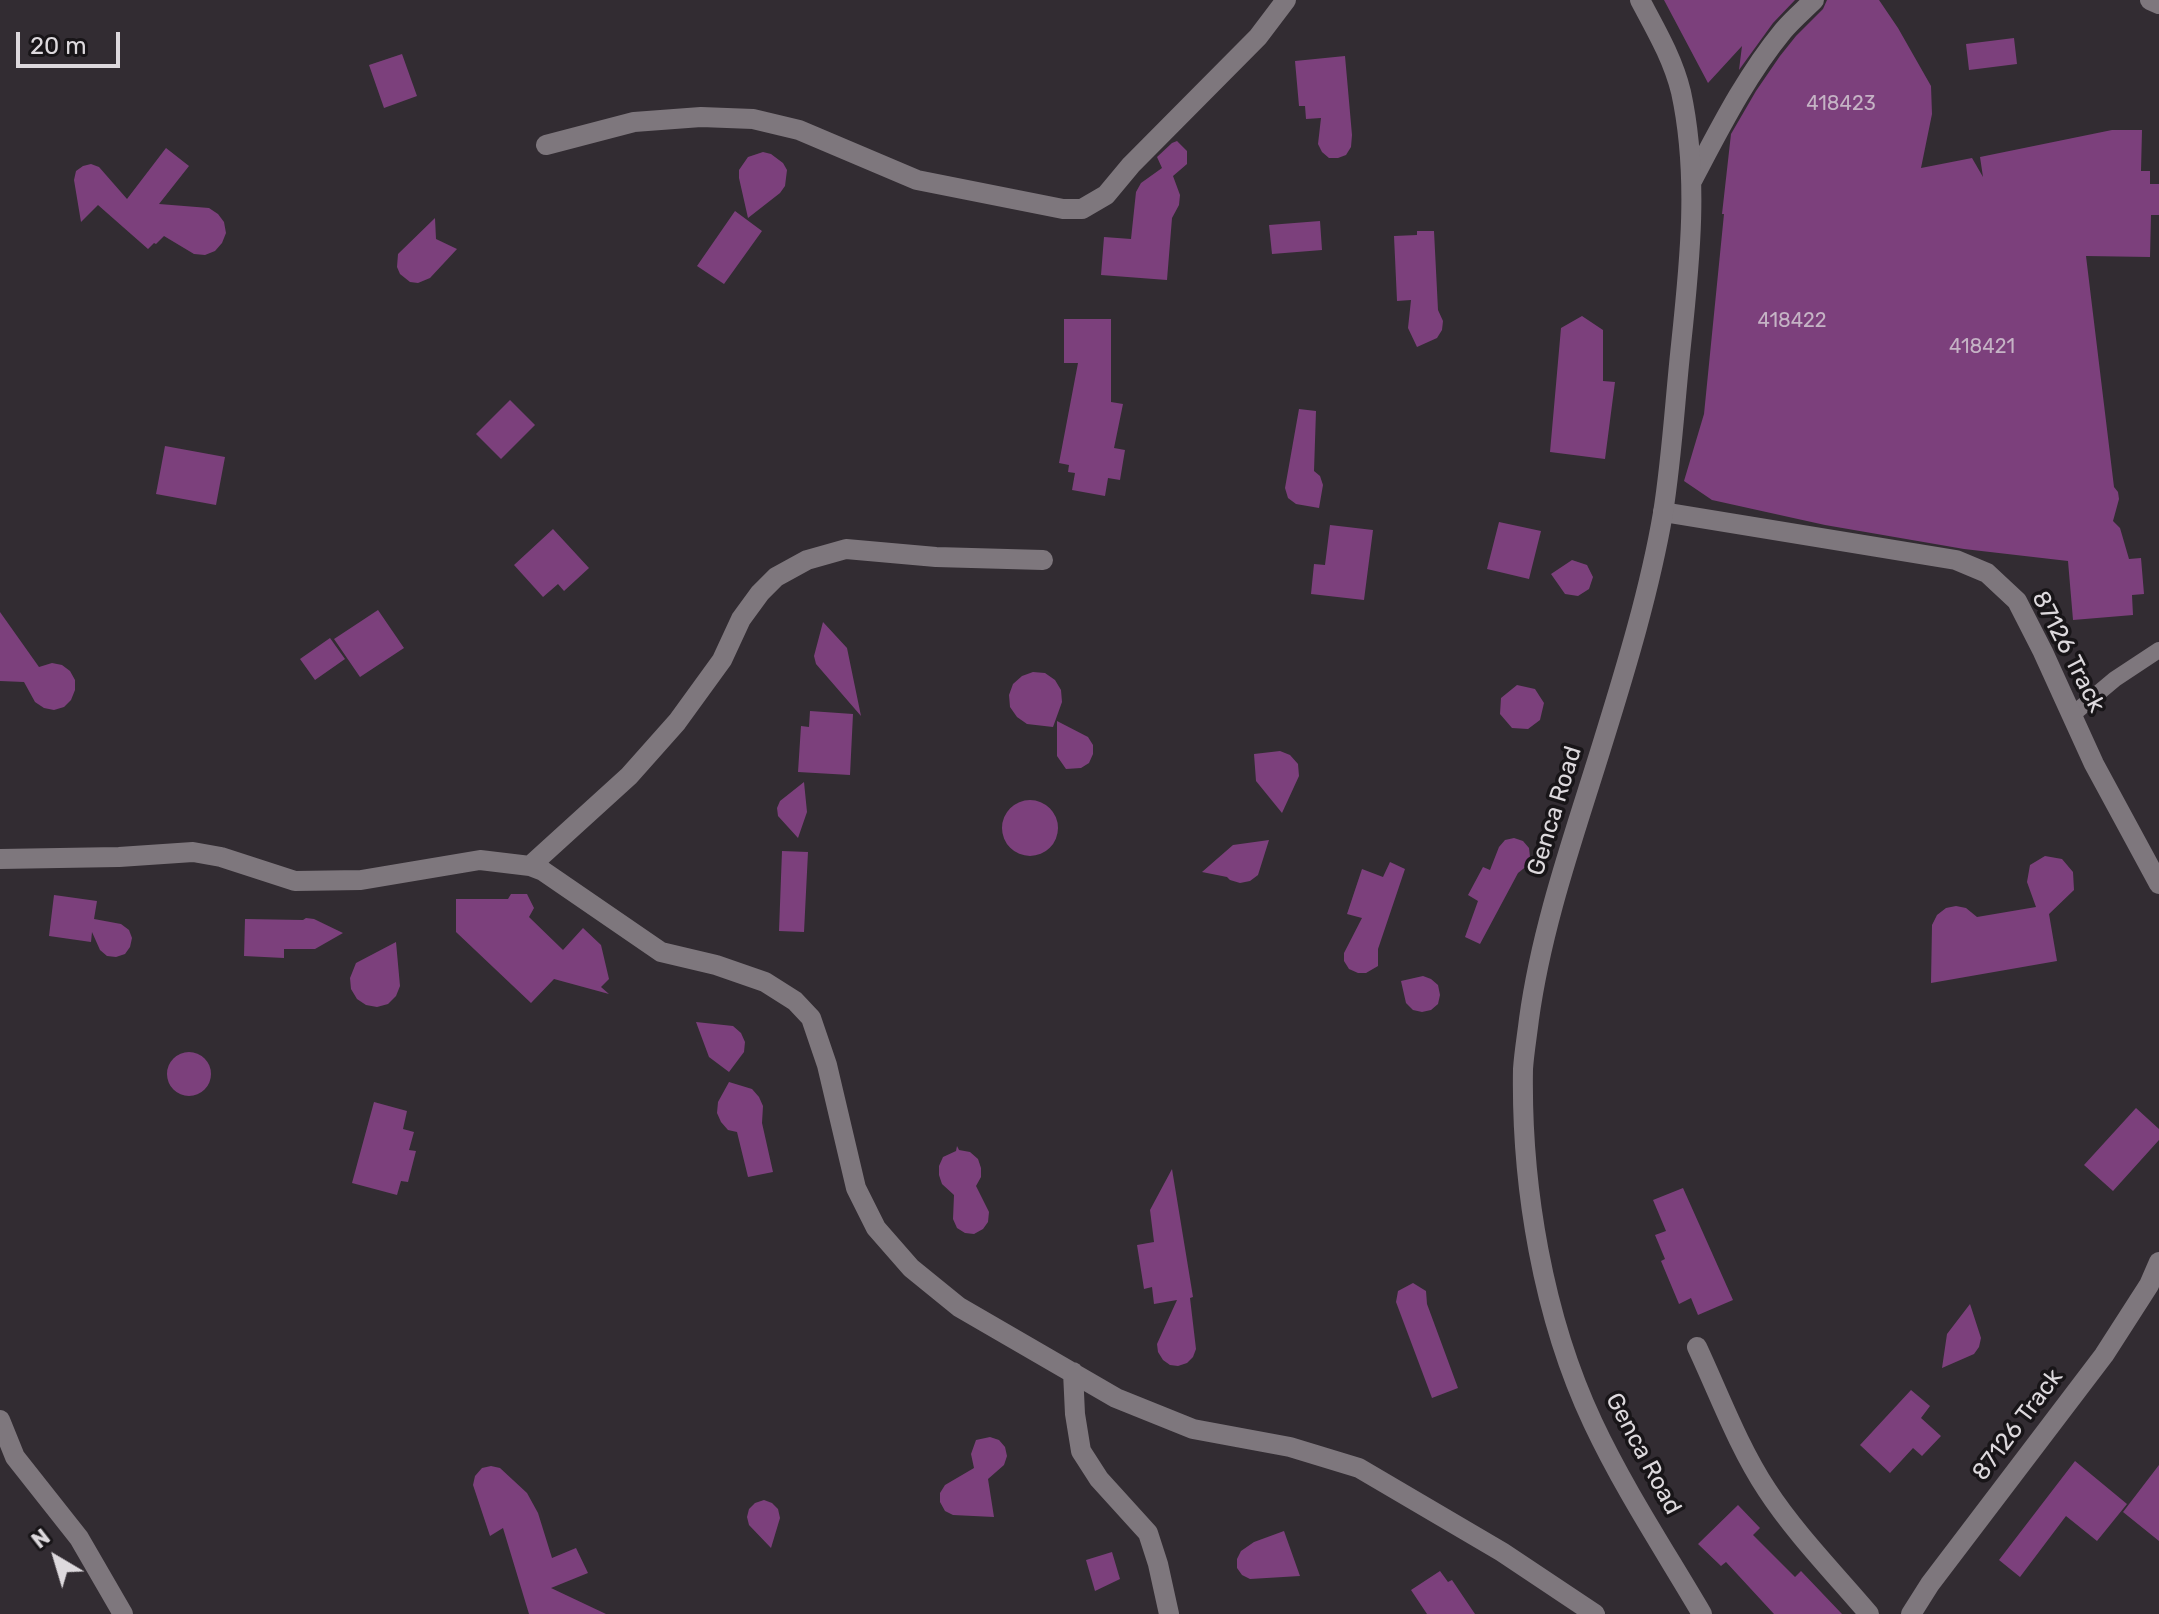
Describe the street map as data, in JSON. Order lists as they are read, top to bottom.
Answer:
{
  "streets": {
    "street": ["87126 Track", "Genca Road"]
  },
  "crossings": [
    ["87126 Track", "Genca Road"]
  ],
  "house_numbers": ["418423", "418422", "418421"],
  "scale_bar": "20 m",
  "north": "top left"
}
